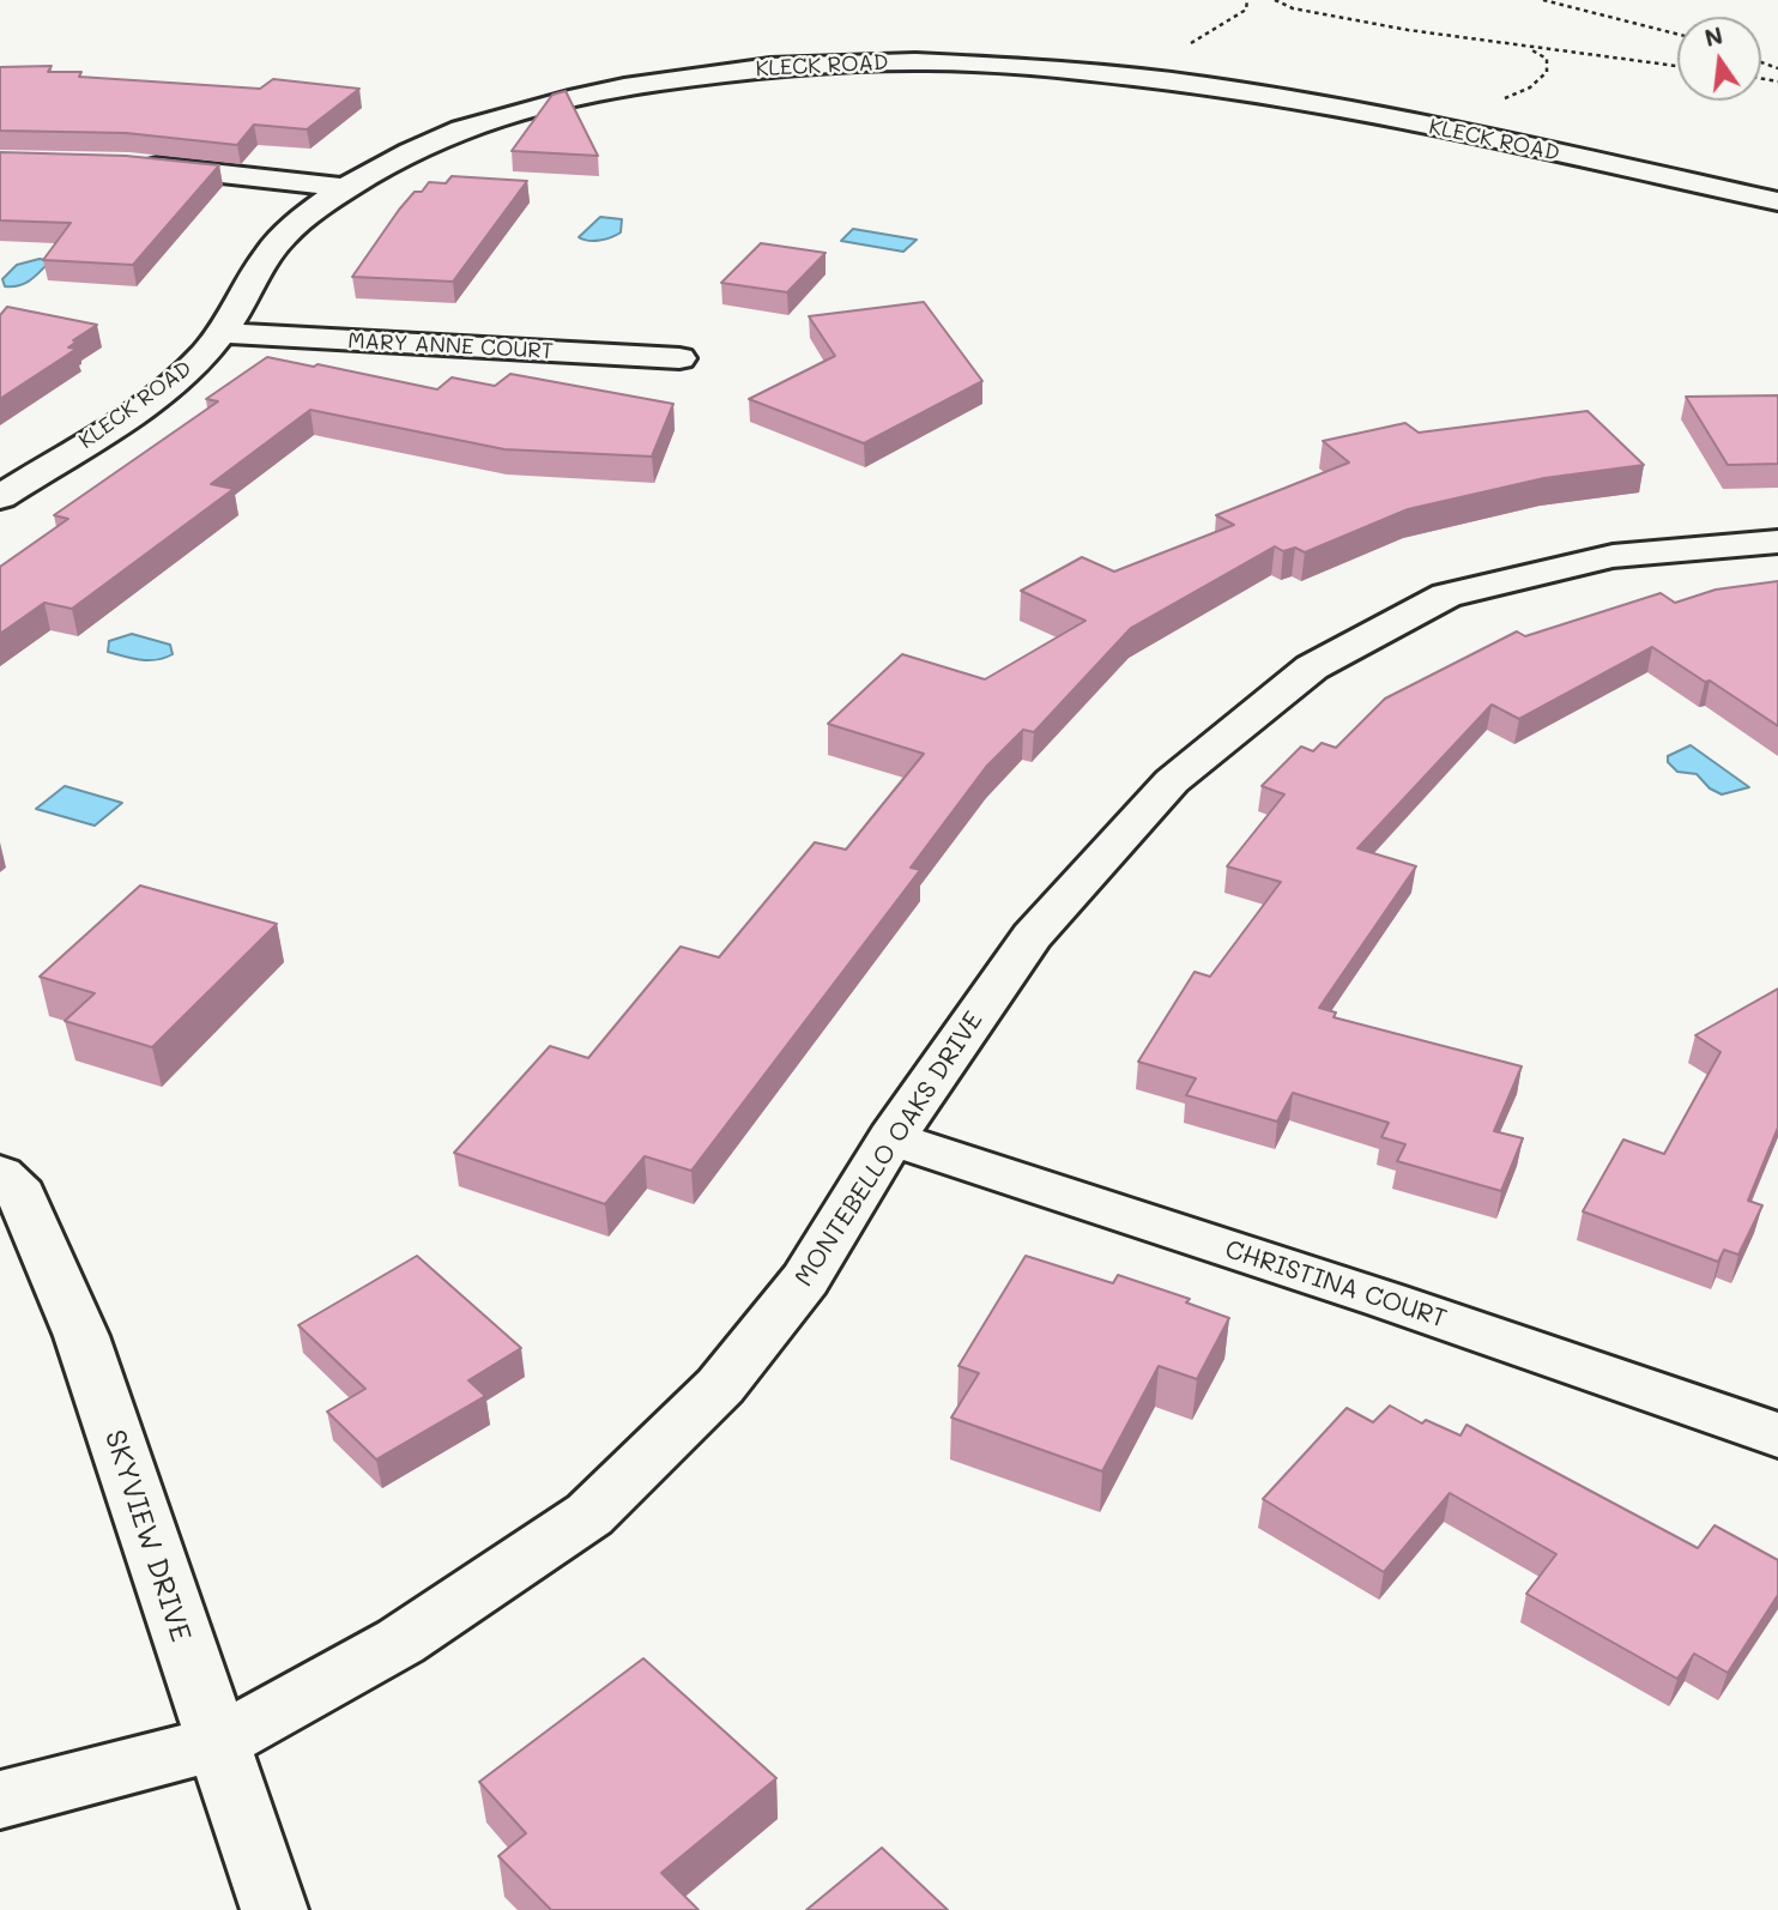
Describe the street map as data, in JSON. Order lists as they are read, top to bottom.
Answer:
{
  "streets": {
    "street": [
      "KLECK ROAD",
      "MARY ANNE COURT",
      "MONTEBELLO OAKS DRIVE",
      "CHRISTINA COURT",
      "SKYVIEW DRIVE"
    ]
  },
  "crossings": [
    ["KLECK ROAD", "MARY ANNE COURT"],
    ["MONTEBELLO OAKS DRIVE", "CHRISTINA COURT"],
    ["MONTEBELLO OAKS DRIVE", "SKYVIEW DRIVE"]
  ],
  "north": "top"
}
